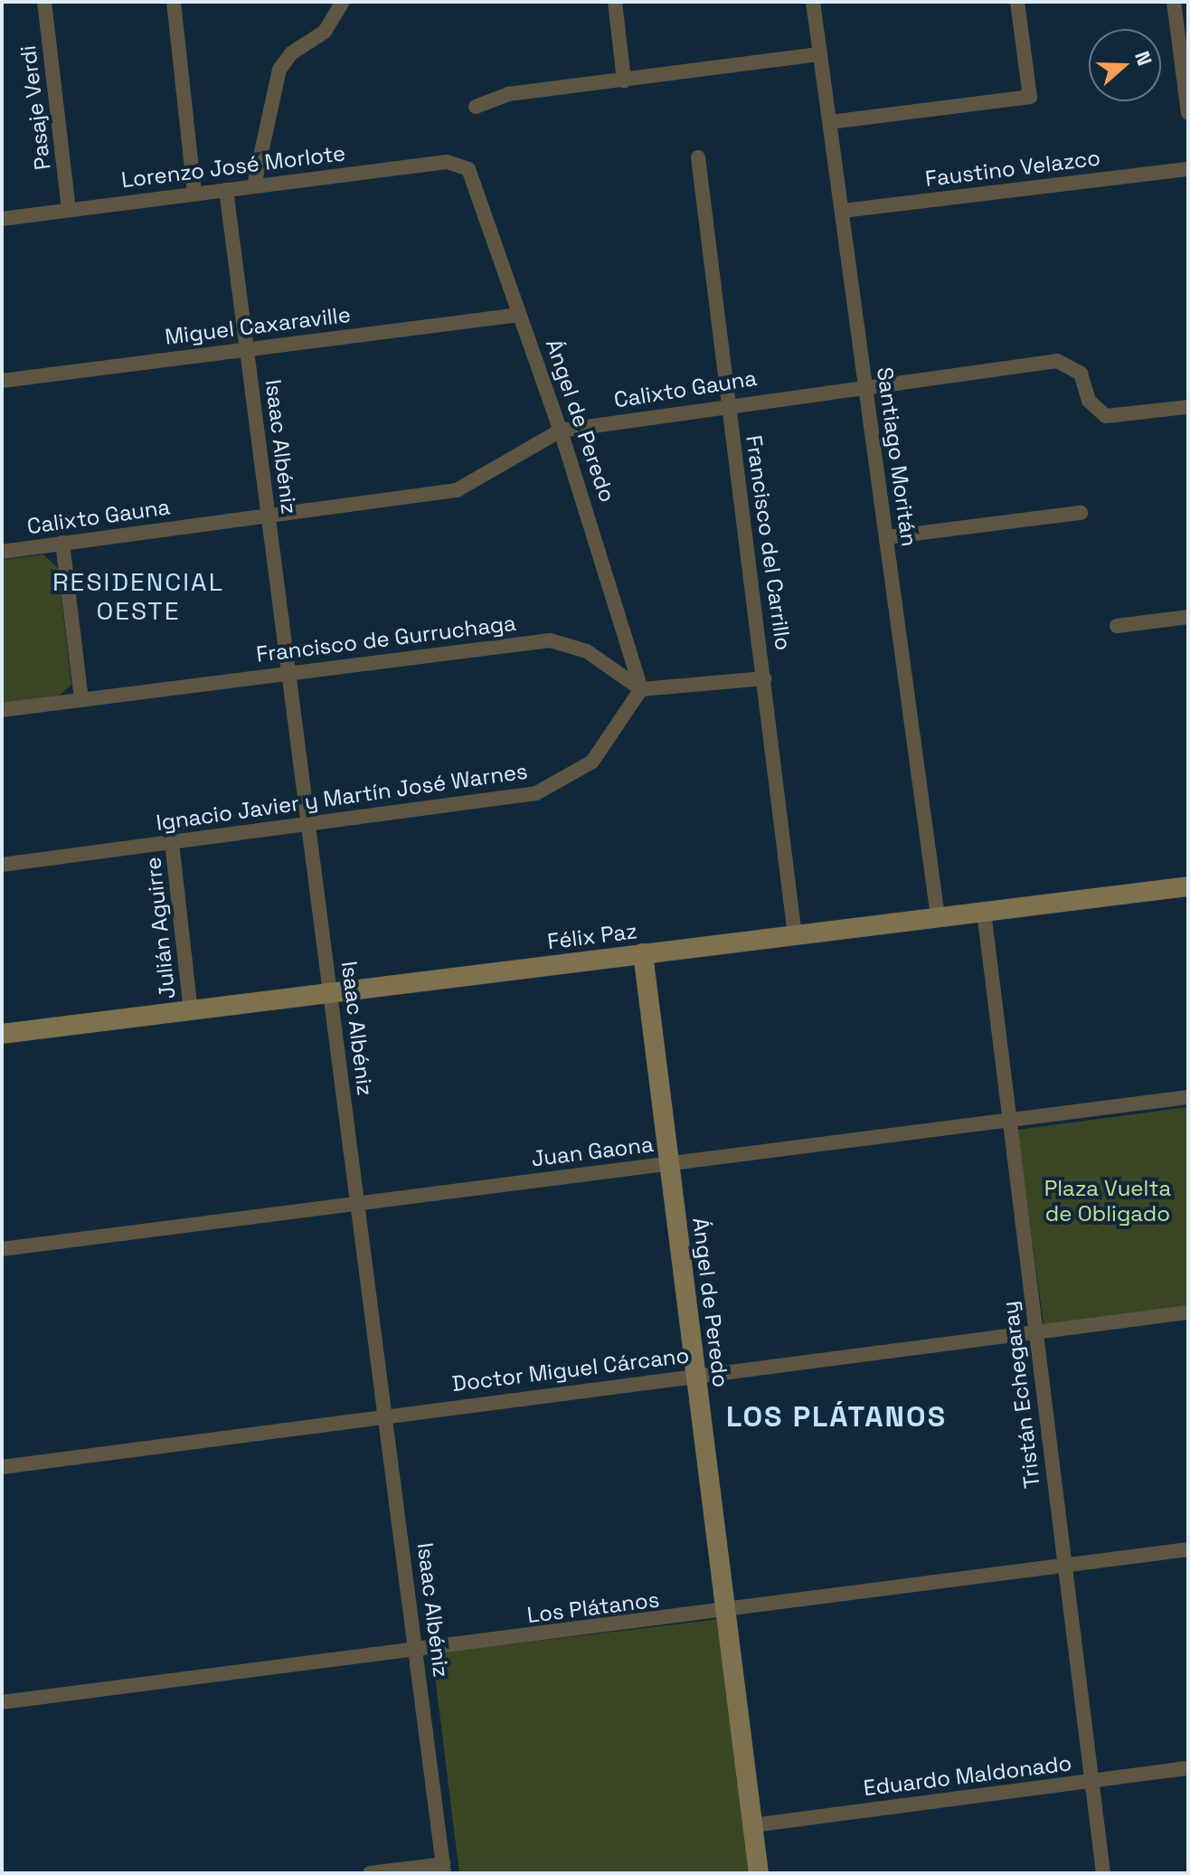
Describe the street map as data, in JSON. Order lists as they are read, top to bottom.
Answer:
{
  "streets": {
    "main road": ["Ángel de Peredo", "Félix Paz"],
    "street": [
      "Pasaje Verdi",
      "Lorenzo José Morlote",
      "Faustino Velazco",
      "Miguel Caxaraville",
      "Calixto Gauna",
      "Isaac Albéniz",
      "Santiago Moritán",
      "Francisco del Carrillo",
      "Francisco de Gurruchaga",
      "Ignacio Javier y Martín José Warnes",
      "Julián Aguirre",
      "Juan Gaona",
      "Doctor Miguel Cárcano",
      "Tristán Echegaray",
      "Los Plátanos",
      "Eduardo Maldonado"
    ]
  },
  "crossings": [
    ["Pasaje Verdi", "Lorenzo José Morlote"],
    ["Lorenzo José Morlote", "Ángel de Peredo"],
    ["Lorenzo José Morlote", "Isaac Albéniz"],
    ["Faustino Velazco", "Santiago Moritán"],
    ["Miguel Caxaraville", "Ángel de Peredo"],
    ["Miguel Caxaraville", "Isaac Albéniz"],
    ["Calixto Gauna", "Ángel de Peredo"],
    ["Calixto Gauna", "Isaac Albéniz"],
    ["Calixto Gauna", "Santiago Moritán"],
    ["Calixto Gauna", "Francisco del Carrillo"],
    ["Ángel de Peredo", "Francisco de Gurruchaga"],
    ["Ángel de Peredo", "Ignacio Javier y Martín José Warnes"],
    ["Ángel de Peredo", "Félix Paz"],
    ["Ángel de Peredo", "Juan Gaona"],
    ["Ángel de Peredo", "Doctor Miguel Cárcano"],
    ["Ángel de Peredo", "Los Plátanos"],
    ["Ángel de Peredo", "Eduardo Maldonado"],
    ["Isaac Albéniz", "Francisco de Gurruchaga"],
    ["Isaac Albéniz", "Ignacio Javier y Martín José Warnes"],
    ["Isaac Albéniz", "Félix Paz"],
    ["Isaac Albéniz", "Juan Gaona"],
    ["Isaac Albéniz", "Doctor Miguel Cárcano"],
    ["Isaac Albéniz", "Los Plátanos"],
    ["Santiago Moritán", "Félix Paz"],
    ["Francisco del Carrillo", "Félix Paz"],
    ["Francisco de Gurruchaga", "Ignacio Javier y Martín José Warnes"],
    ["Ignacio Javier y Martín José Warnes", "Julián Aguirre"],
    ["Julián Aguirre", "Félix Paz"],
    ["Félix Paz", "Tristán Echegaray"],
    ["Juan Gaona", "Tristán Echegaray"],
    ["Doctor Miguel Cárcano", "Tristán Echegaray"],
    ["Tristán Echegaray", "Los Plátanos"],
    ["Tristán Echegaray", "Eduardo Maldonado"]
  ],
  "districts": ["RESIDENCIAL OESTE", "LOS PLÁTANOS"],
  "parks": ["Plaza Vuelta de Obligado"],
  "north": "right"
}
